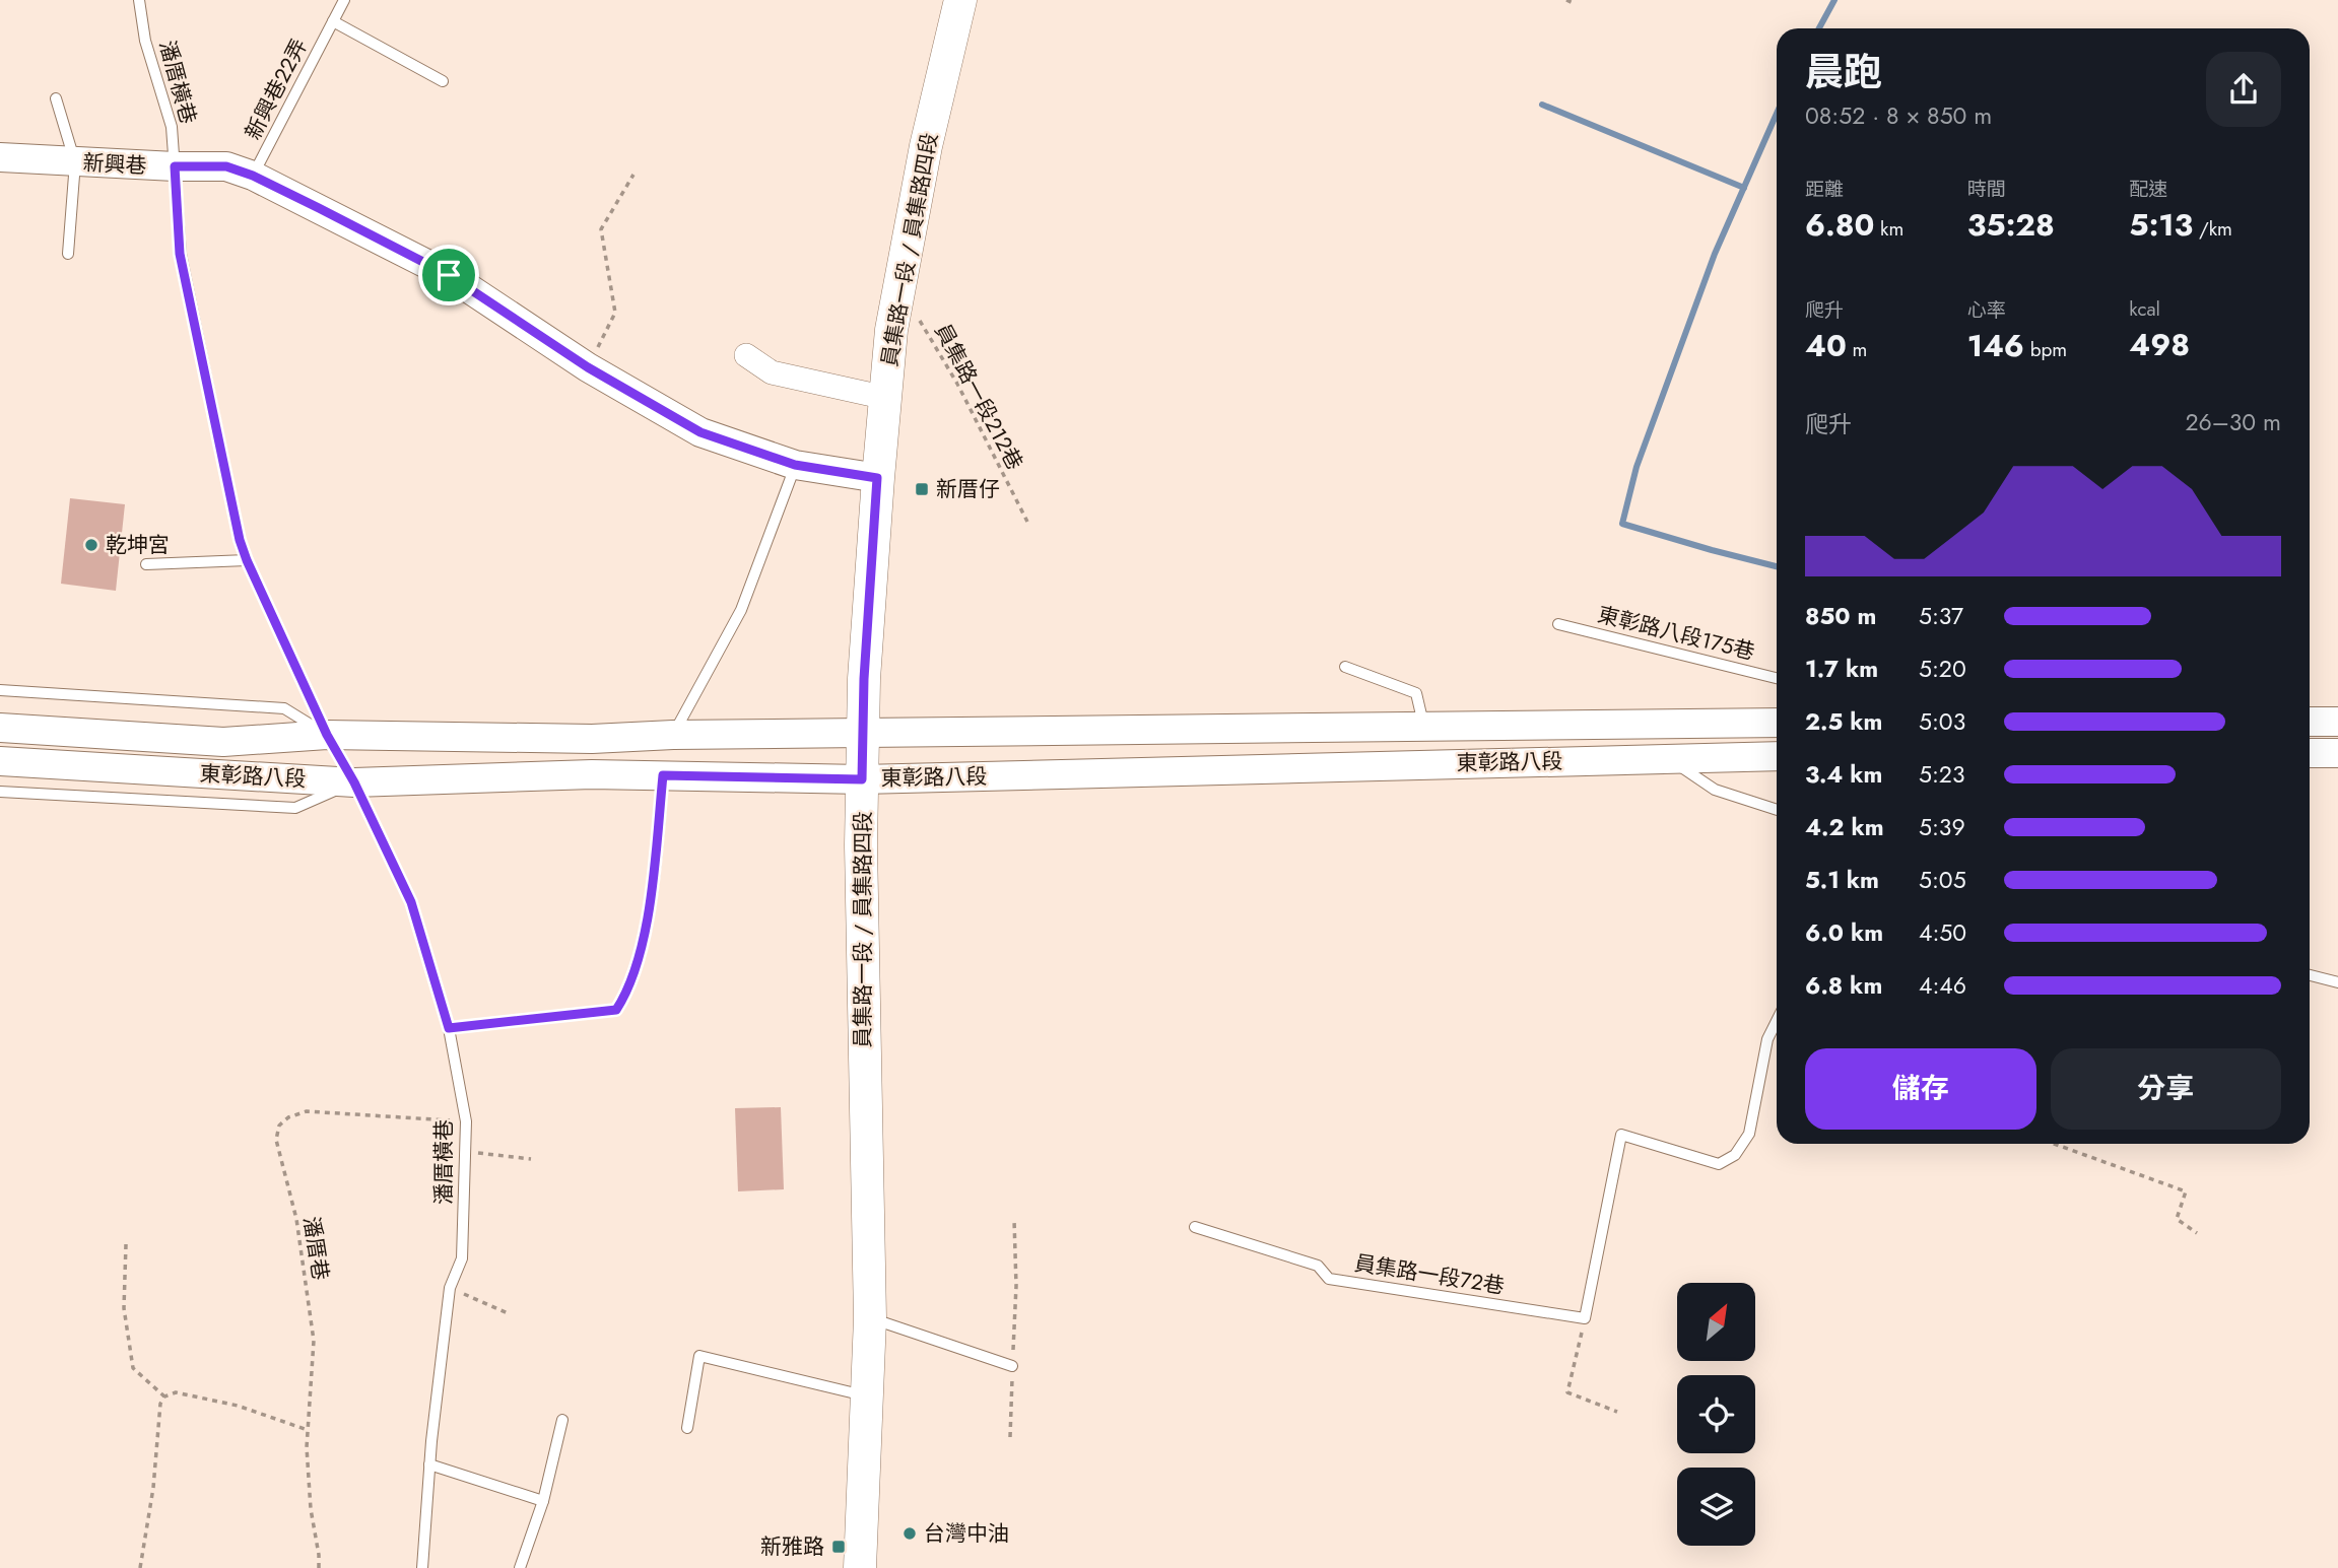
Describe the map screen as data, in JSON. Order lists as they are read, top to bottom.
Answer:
{
  "streets": {
    "main road": ["員集路一段 / 員集路四段"],
    "street": ["新興巷", "東彰路八段"],
    "lane": [
      "潘厝橫巷",
      "新興巷22弄",
      "東彰路八段175巷",
      "員集路一段72巷"
    ],
    "path": ["員集路一段212巷", "潘厝巷"]
  },
  "crossings": [
    ["潘厝橫巷", "新興巷"],
    ["潘厝橫巷", "東彰路八段"],
    ["潘厝橫巷", "潘厝巷"],
    ["新興巷22弄", "新興巷"],
    ["新興巷", "員集路一段 / 員集路四段"],
    ["員集路一段 / 員集路四段", "員集路一段212巷"],
    ["員集路一段 / 員集路四段", "東彰路八段"]
  ],
  "places": {
    "transit": ["新厝仔", "新雅路"],
    "other": ["乾坤宮", "台灣中油"]
  },
  "north": "top right",
  "page": {
    "heading": ["晨跑", "08:52 · 8 × 850 m"],
    "stats": [
      ["距離", "6.80 km"],
      ["時間", "35:28"],
      ["配速", "5:13 /km"],
      ["爬升", "40 m"],
      ["心率", "146 bpm"],
      ["kcal", "498"]
    ],
    "chart": ["爬升", "26–30 m"],
    "list": [
      {
        "name": "850 m",
        "note": "5:37"
      },
      {
        "name": "1.7 km",
        "note": "5:20"
      },
      {
        "name": "2.5 km",
        "note": "5:03"
      },
      {
        "name": "3.4 km",
        "note": "5:23"
      },
      {
        "name": "4.2 km",
        "note": "5:39"
      },
      {
        "name": "5.1 km",
        "note": "5:05"
      },
      {
        "name": "6.0 km",
        "note": "4:50"
      },
      {
        "name": "6.8 km",
        "note": "4:46"
      }
    ],
    "buttons": ["儲存", "分享"]
  }
}
